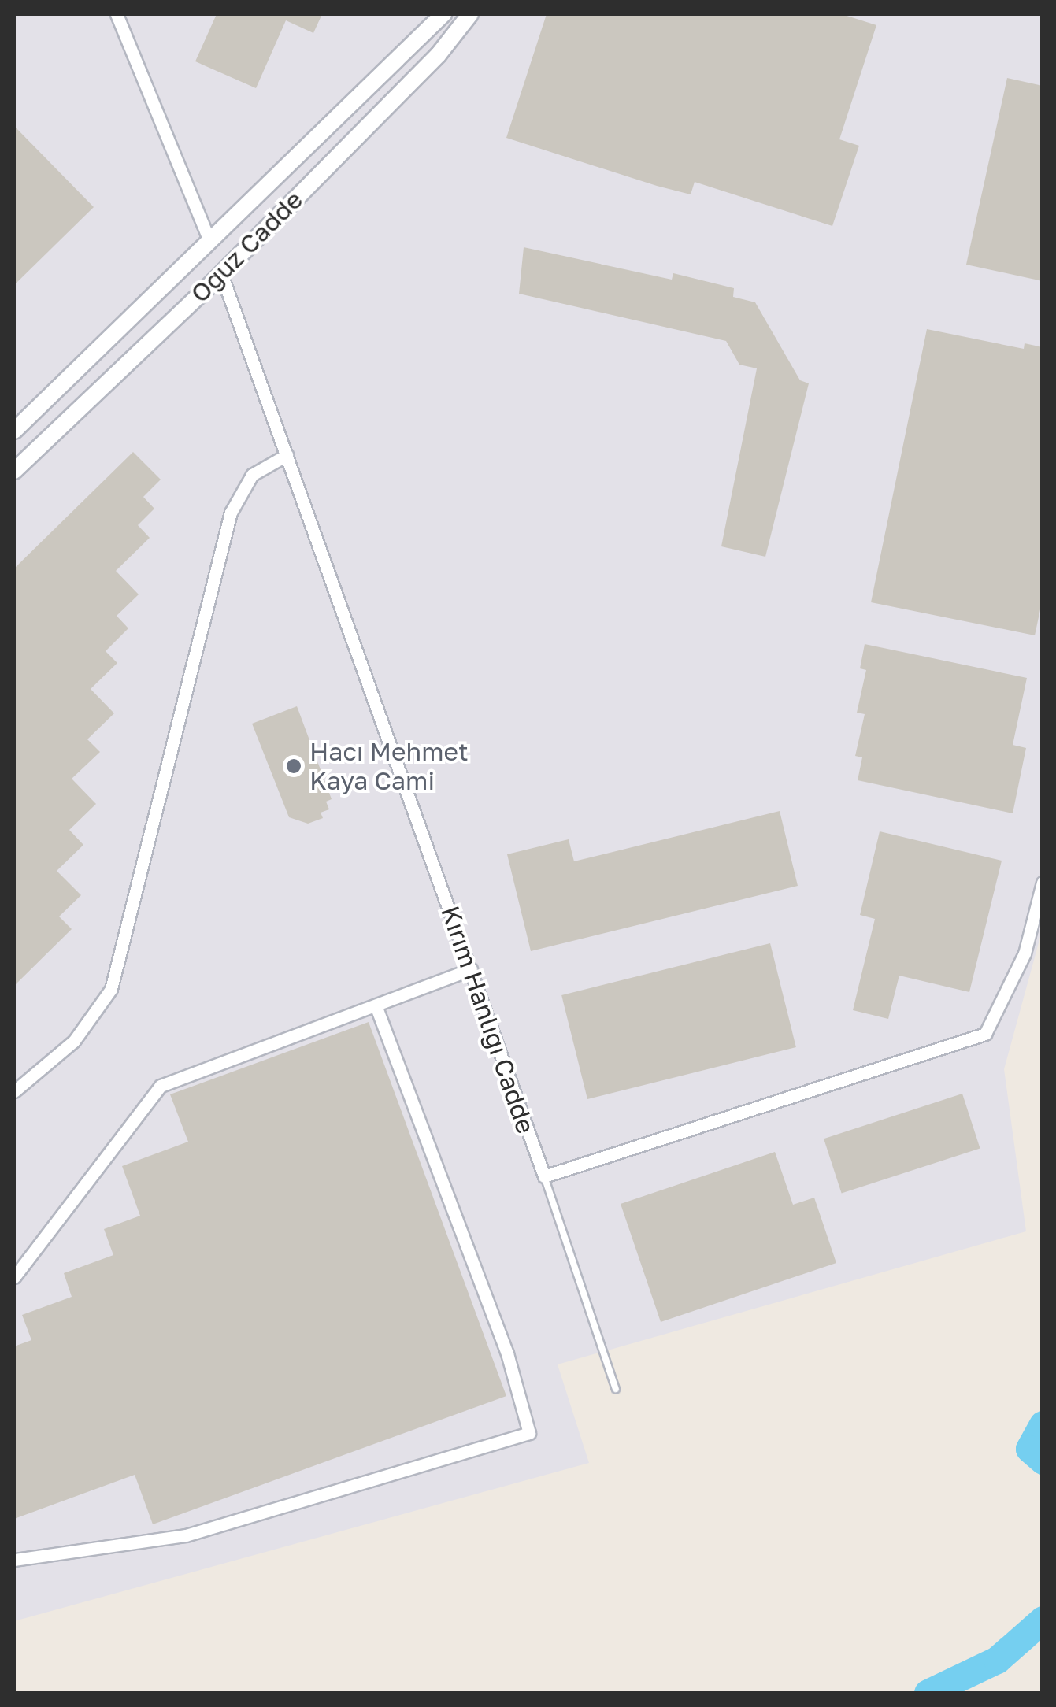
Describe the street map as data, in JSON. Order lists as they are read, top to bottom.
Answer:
{
  "streets": {
    "street": ["Oğuz Cadde", "Kırım Hanlığı Cadde"]
  },
  "crossings": [
    ["Oğuz Cadde", "Kırım Hanlığı Cadde"]
  ],
  "places": ["Hacı Mehmet Kaya Cami"]
}
